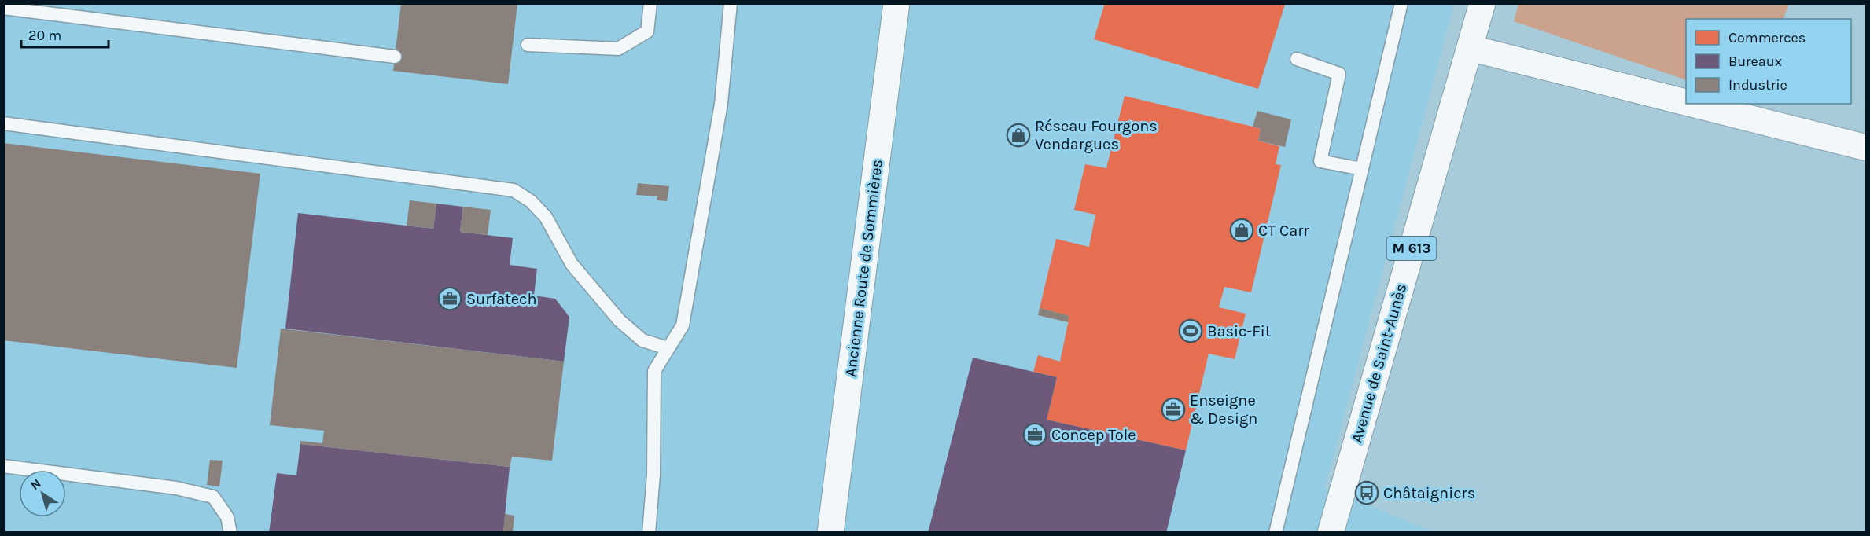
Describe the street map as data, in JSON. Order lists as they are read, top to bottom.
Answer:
{
  "streets": {
    "street": ["M 613", "Ancienne Route de Sommières", "Avenue de Saint-Aunès"]
  },
  "places": {
    "shop": ["Réseau Fourgons Vendargues", "CT Carr"],
    "office": ["Surfatech", "Enseigne & Design", "Concep Tole"],
    "sports": ["Basic-Fit"],
    "bus stop": ["Châtaigniers"]
  },
  "legend": ["Commerces", "Bureaux", "Industrie"],
  "scale_bar": "20 m",
  "north": "top left"
}
